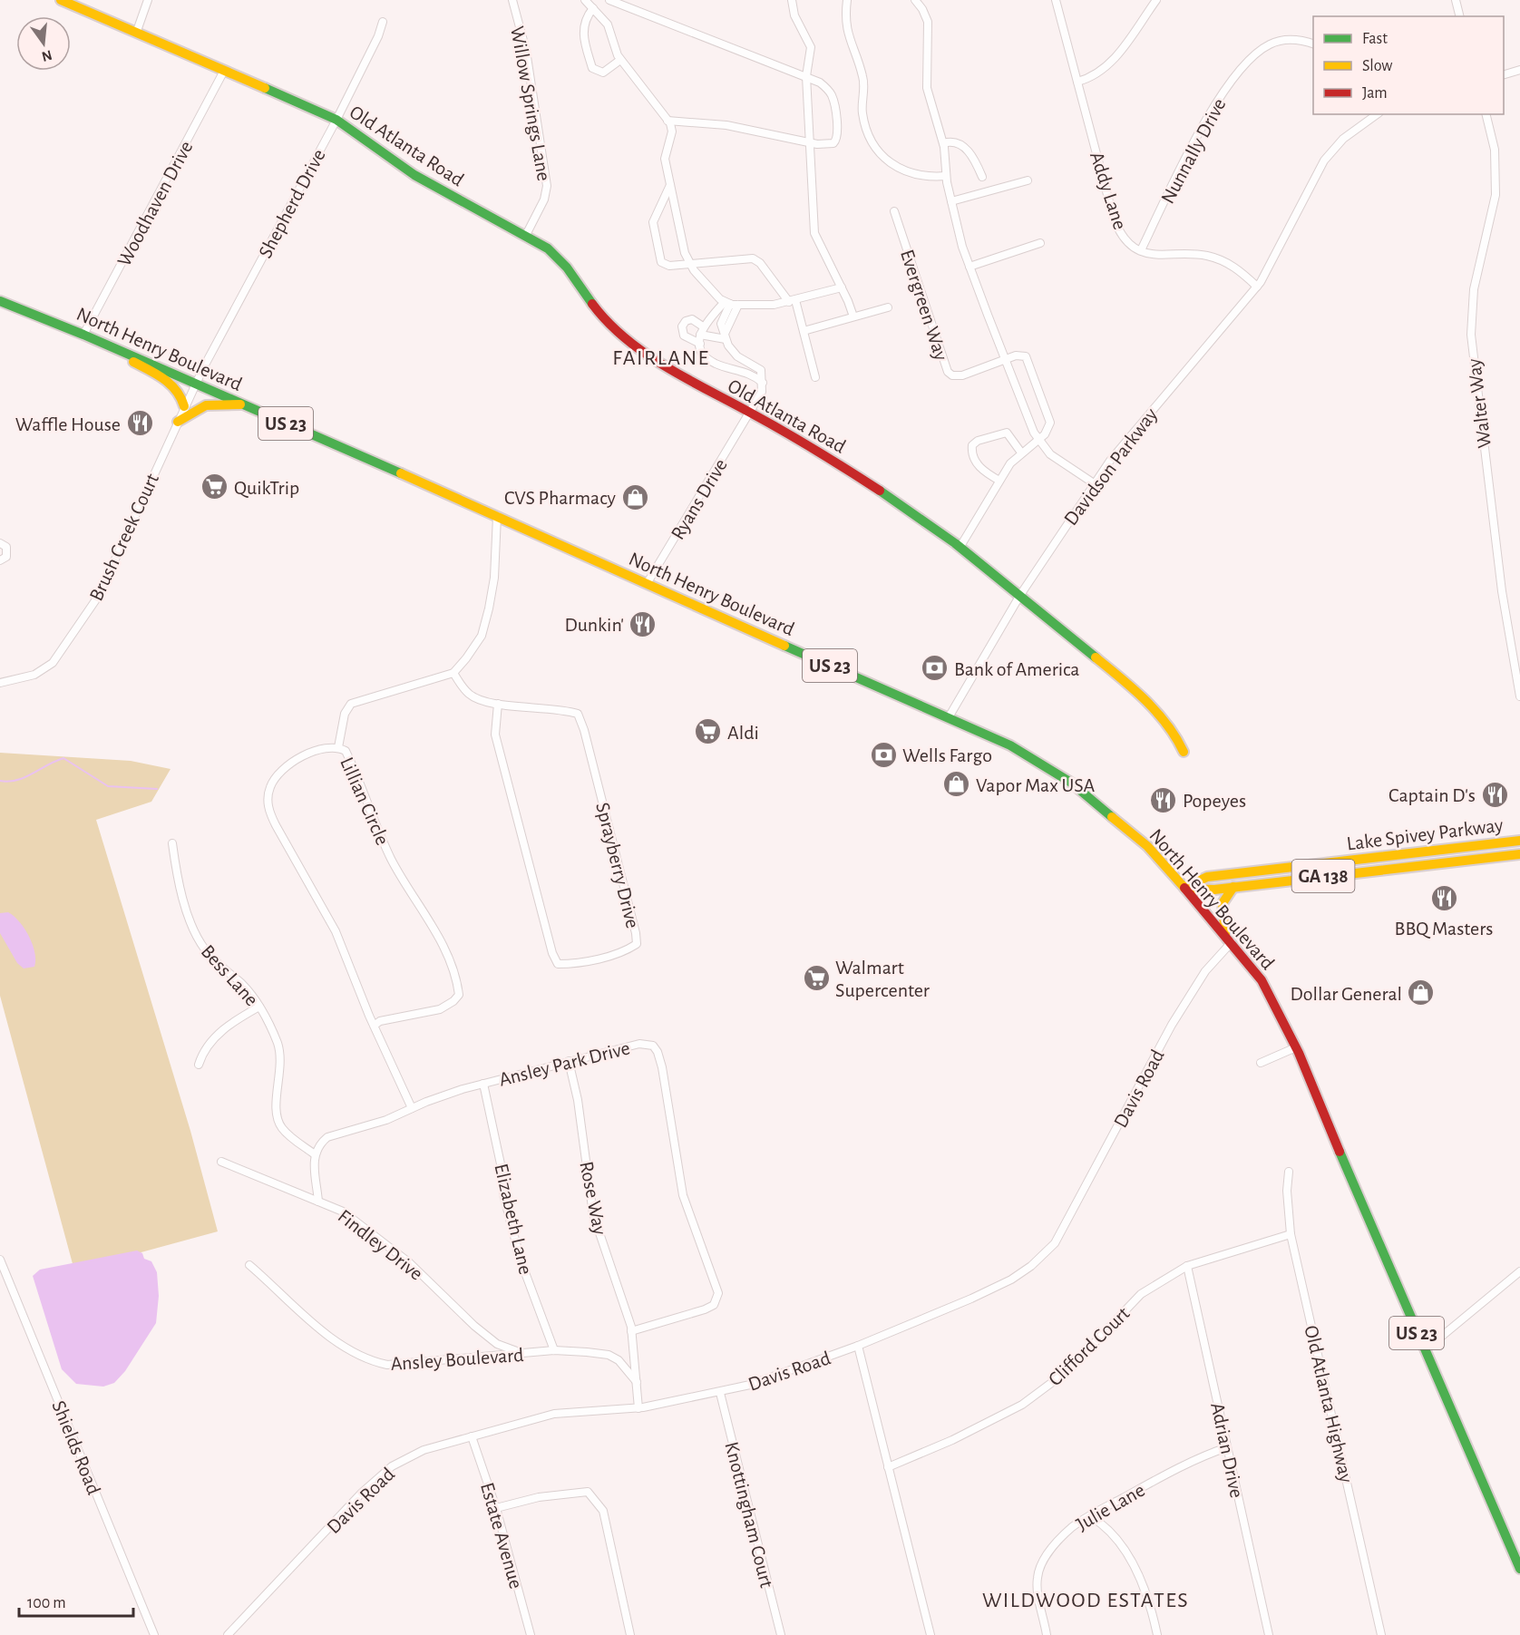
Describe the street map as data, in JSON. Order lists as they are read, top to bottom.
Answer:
{
  "streets": {
    "main road": [
      "Old Atlanta Road",
      "North Henry Boulevard",
      "US 23",
      "Lake Spivey Parkway",
      "GA 138"
    ],
    "street": [
      "Willow Springs Lane",
      "Nunnally Drive",
      "Addy Lane",
      "Woodhaven Drive",
      "Shepherd Drive",
      "Evergreen Way",
      "Walter Way",
      "Davidson Parkway",
      "Ryans Drive",
      "Brush Creek Court",
      "Lillian Circle",
      "Sprayberry Drive",
      "Bess Lane",
      "Ansley Park Drive",
      "Davis Road",
      "Rose Way",
      "Elizabeth Lane",
      "Findley Drive",
      "Clifford Court",
      "Ansley Boulevard",
      "Old Atlanta Highway",
      "Shields Road",
      "Adrian Drive",
      "Julie Lane",
      "Knottingham Court",
      "Estate Avenue"
    ]
  },
  "crossings": [
    ["Willow Springs Lane", "Old Atlanta Road"],
    ["Old Atlanta Road", "Woodhaven Drive"],
    ["Old Atlanta Road", "Shepherd Drive"],
    ["Old Atlanta Road", "Evergreen Way"],
    ["Old Atlanta Road", "Davidson Parkway"],
    ["Old Atlanta Road", "Ryans Drive"],
    ["Nunnally Drive", "Addy Lane"],
    ["Addy Lane", "Davidson Parkway"],
    ["Woodhaven Drive", "North Henry Boulevard"],
    ["Shepherd Drive", "North Henry Boulevard"],
    ["Shepherd Drive", "Brush Creek Court"],
    ["North Henry Boulevard", "Davidson Parkway"],
    ["North Henry Boulevard", "Ryans Drive"],
    ["North Henry Boulevard", "Brush Creek Court"],
    ["North Henry Boulevard", "Lake Spivey Parkway"],
    ["North Henry Boulevard", "Davis Road"],
    ["Lillian Circle", "Ansley Park Drive"],
    ["Bess Lane", "Ansley Park Drive"],
    ["Ansley Park Drive", "Rose Way"],
    ["Ansley Park Drive", "Elizabeth Lane"],
    ["Davis Road", "Knottingham Court"],
    ["Davis Road", "Estate Avenue"],
    ["Elizabeth Lane", "Ansley Boulevard"],
    ["Findley Drive", "Ansley Boulevard"],
    ["Clifford Court", "Old Atlanta Highway"],
    ["Clifford Court", "Adrian Drive"],
    ["Adrian Drive", "Julie Lane"]
  ],
  "districts": ["FAIRLANE", "WILDWOOD ESTATES"],
  "places": {
    "restaurant": [
      "Waffle House",
      "Dunkin'",
      "Captain D's",
      "Popeyes",
      "BBQ Masters"
    ],
    "supermarket": ["QuikTrip", "Aldi", "Walmart Supercenter"],
    "shop": ["CVS Pharmacy", "Vapor Max USA", "Dollar General"],
    "bank": ["Bank of America", "Wells Fargo"]
  },
  "legend": ["Fast", "Slow", "Jam"],
  "scale_bar": "100 m",
  "north": "bottom"
}
